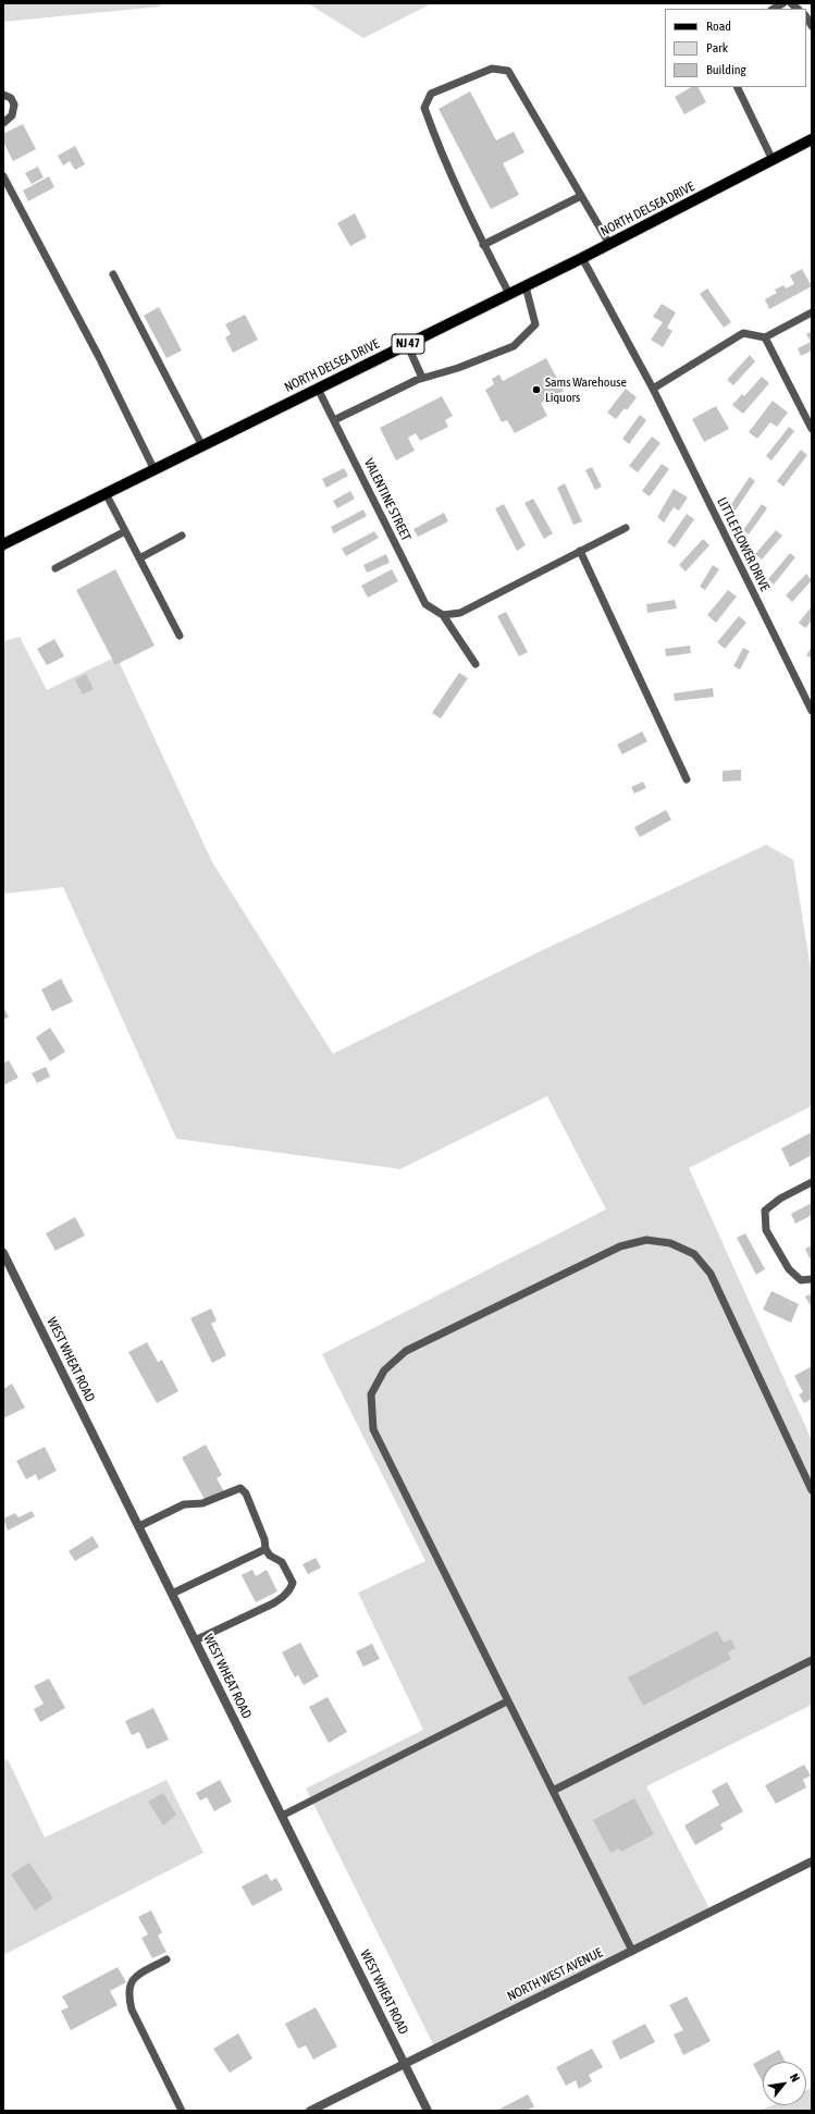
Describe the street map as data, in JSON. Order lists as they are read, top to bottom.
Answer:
{
  "streets": {
    "main road": ["NORTH DELSEA DRIVE", "NJ 47"],
    "street": ["WEST WHEAT ROAD", "NORTH WEST AVENUE"],
    "lane": ["VALENTINE STREET", "LITTLE FLOWER DRIVE"]
  },
  "crossings": [
    ["NORTH DELSEA DRIVE", "VALENTINE STREET"],
    ["NORTH DELSEA DRIVE", "LITTLE FLOWER DRIVE"],
    ["WEST WHEAT ROAD", "NORTH WEST AVENUE"]
  ],
  "places": ["Sams Warehouse Liquors"],
  "legend": ["Road", "Park", "Building"],
  "north": "top right"
}
